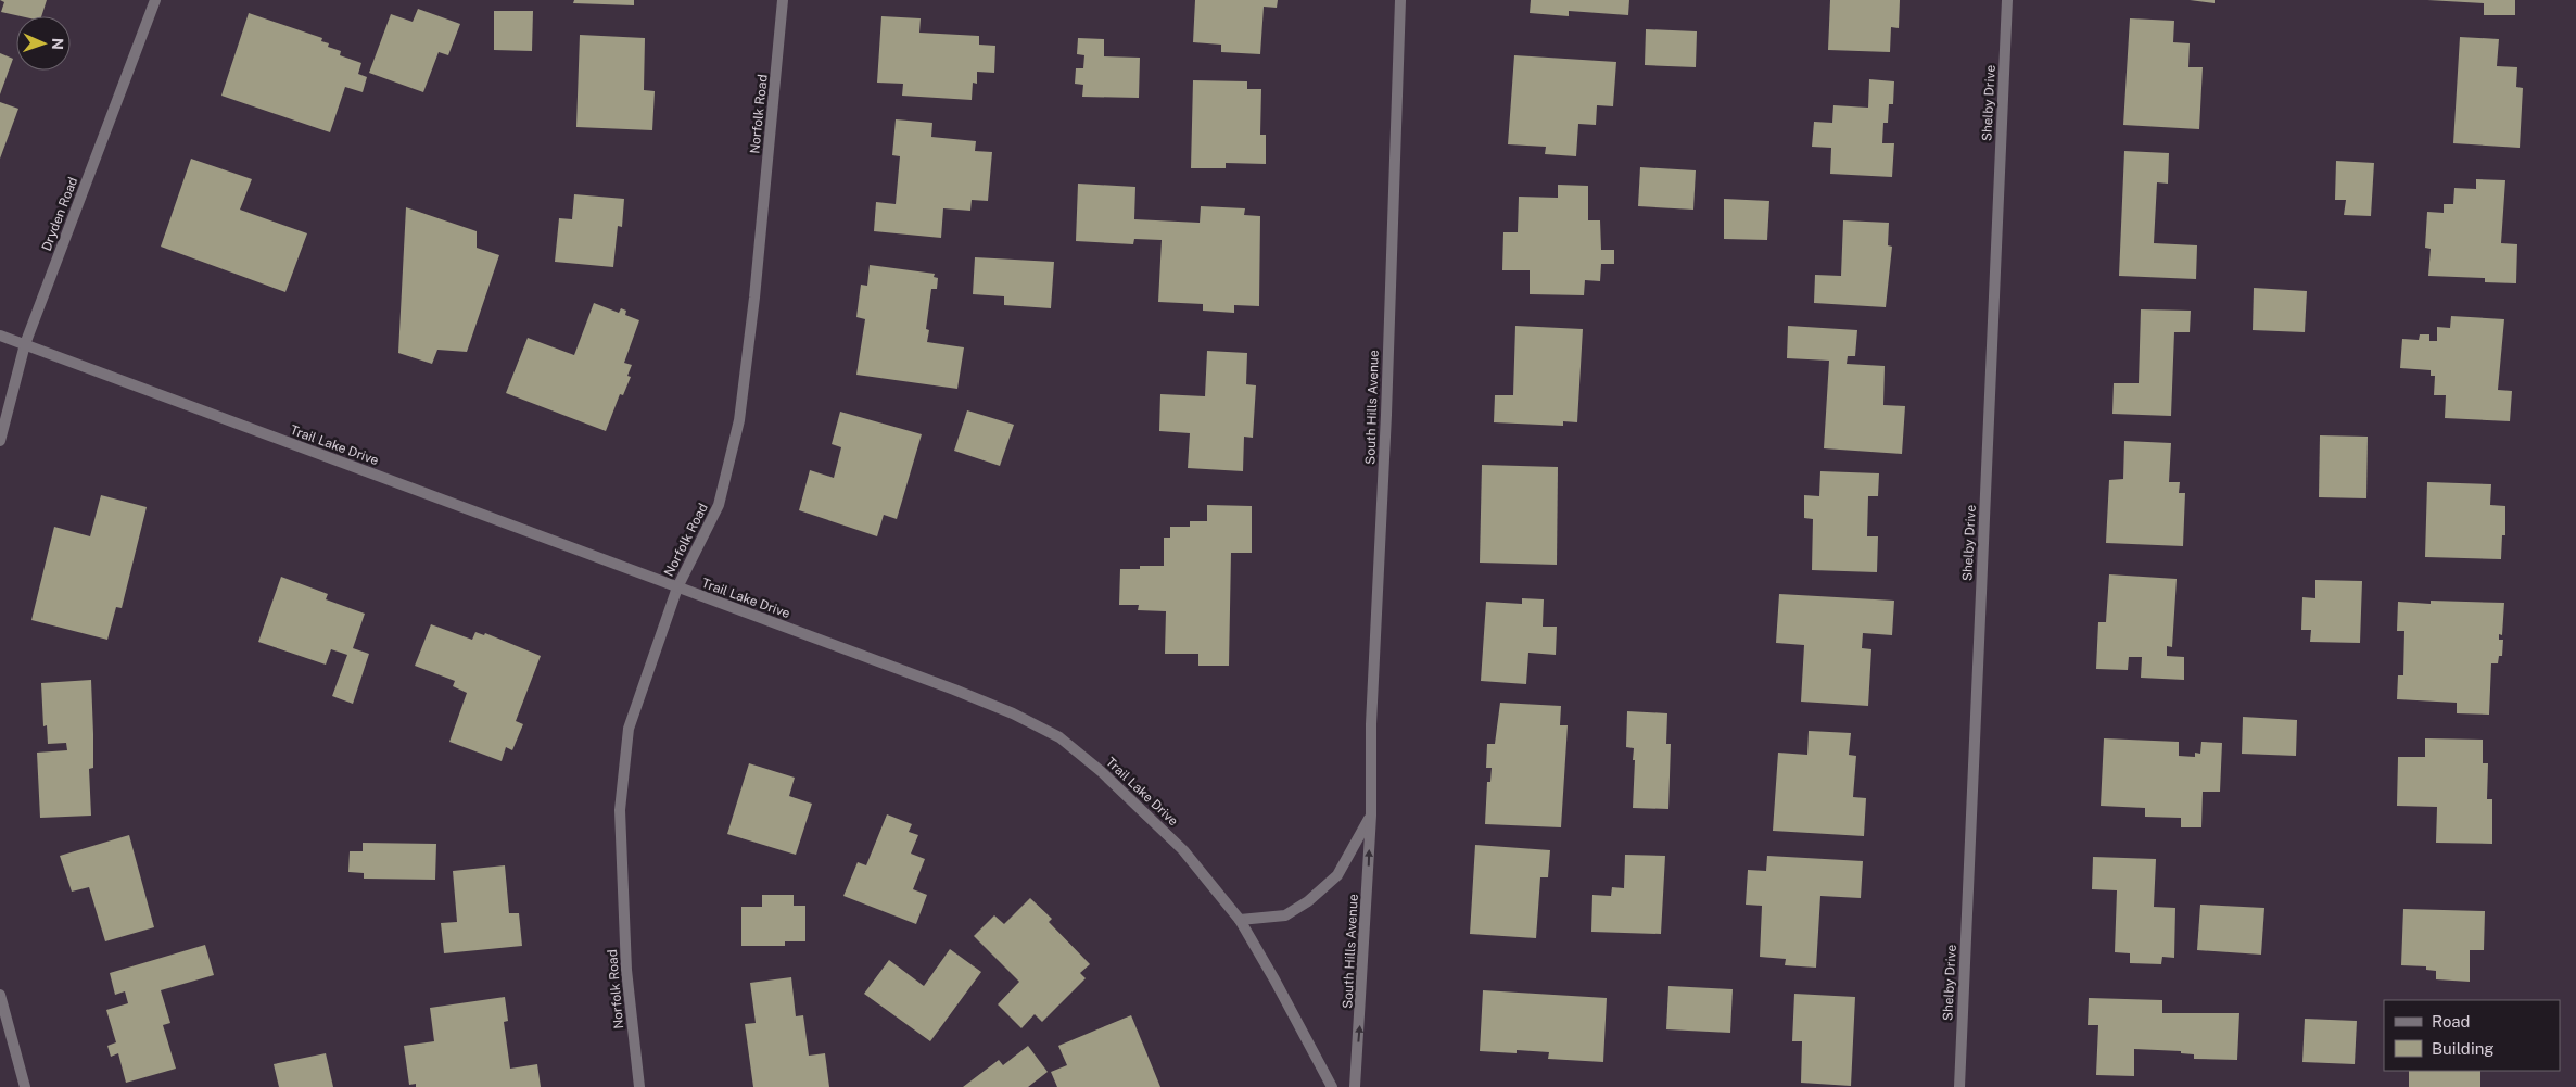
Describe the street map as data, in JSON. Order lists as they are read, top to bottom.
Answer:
{
  "streets": {
    "street": [
      "Shelby Drive",
      "Norfolk Road",
      "Dryden Road",
      "South Hills Avenue",
      "Trail Lake Drive"
    ]
  },
  "crossings": [
    ["Norfolk Road", "Trail Lake Drive"],
    ["Dryden Road", "Trail Lake Drive"],
    ["South Hills Avenue", "Trail Lake Drive"]
  ],
  "legend": ["Road", "Building"],
  "north": "right"
}
